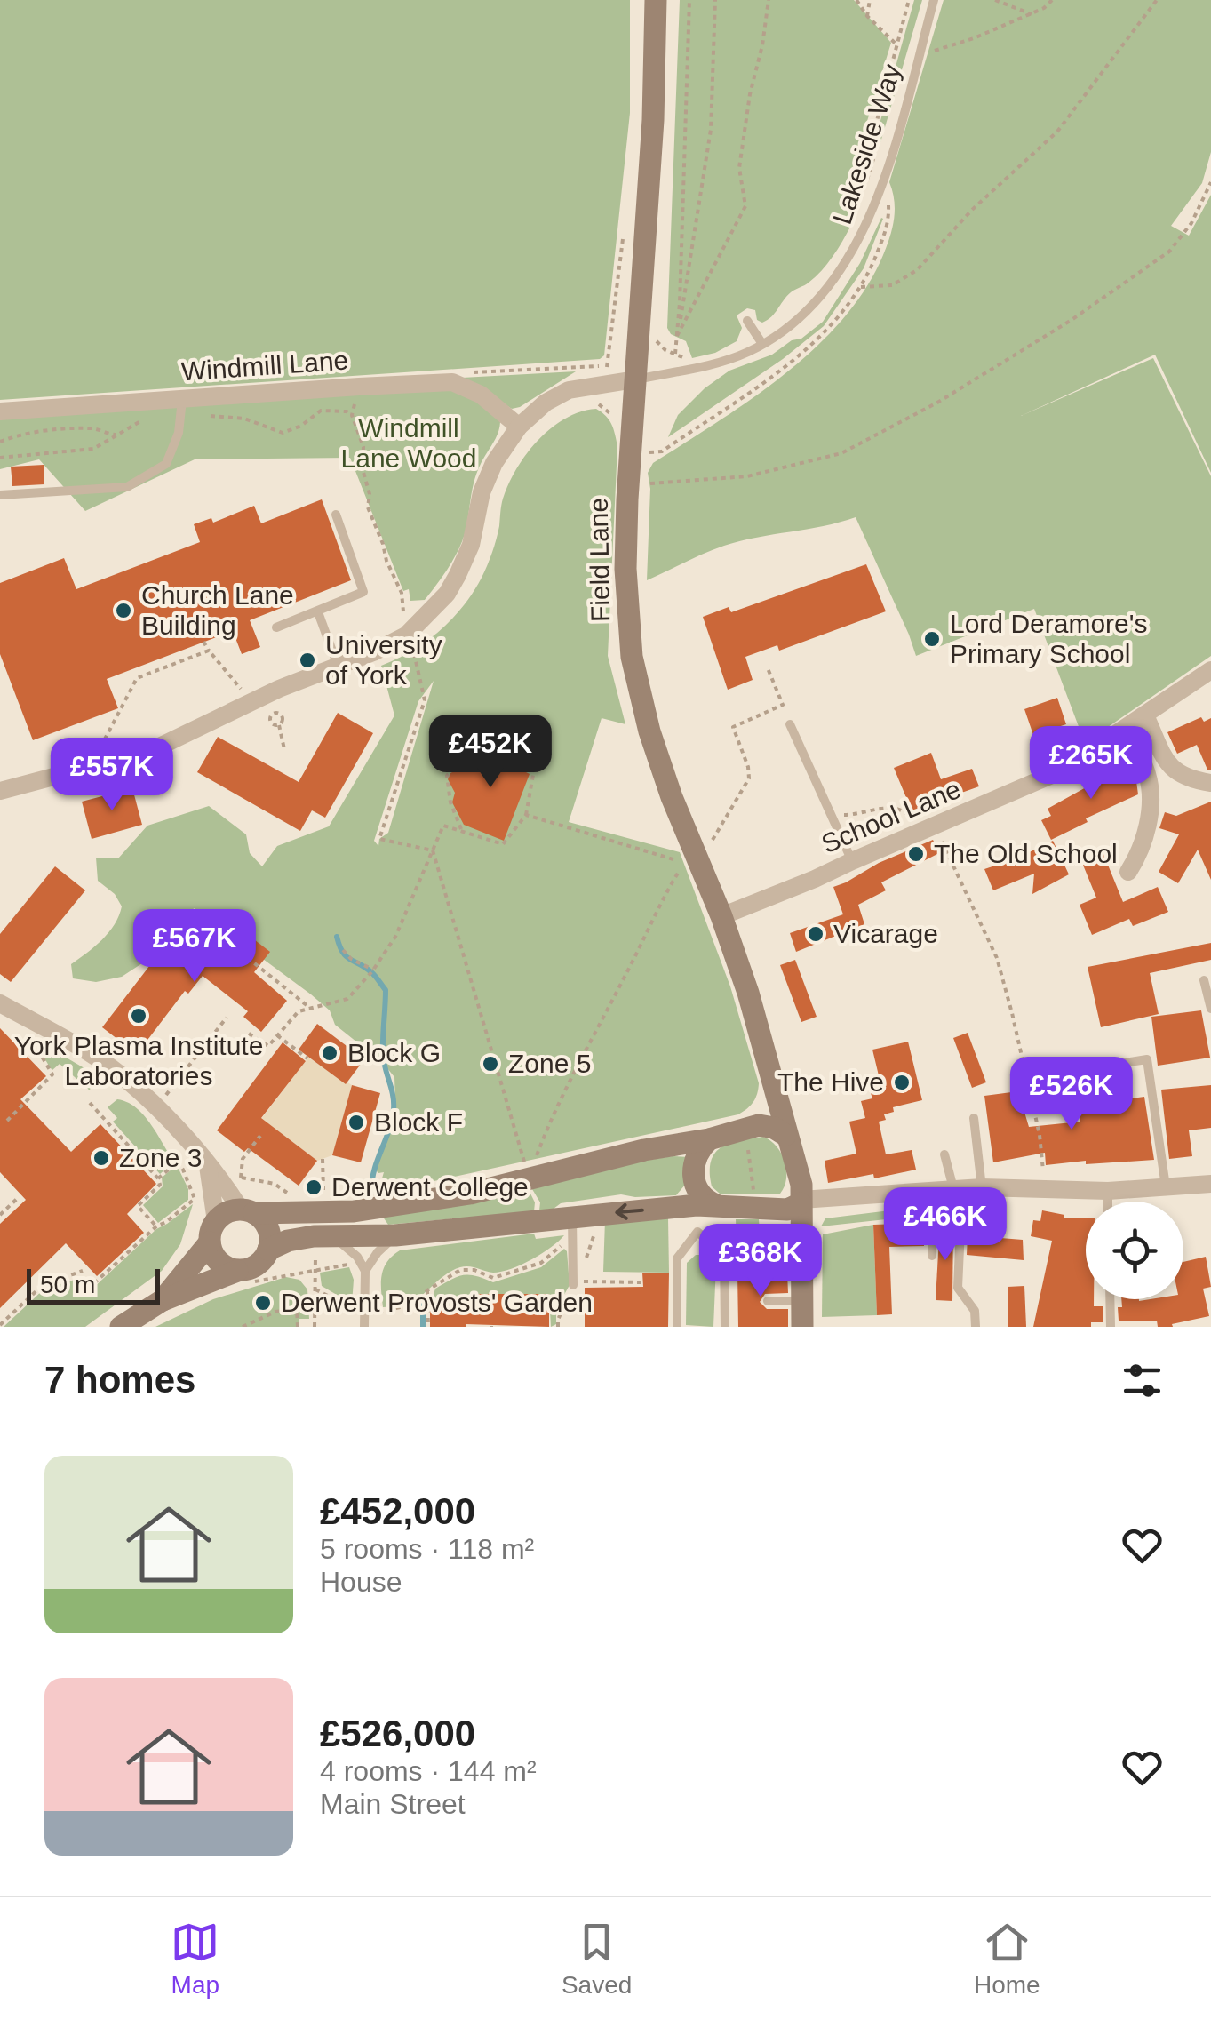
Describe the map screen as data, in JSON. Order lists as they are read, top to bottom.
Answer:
{
  "streets": {
    "street": ["Windmill Lane", "Field Lane", "School Lane"],
    "lane": ["Lakeside Way"]
  },
  "crossings": [
    ["Lakeside Way", "Field Lane"],
    ["Field Lane", "School Lane"]
  ],
  "parks": ["Windmill Lane Wood"],
  "places": [
    "Church Lane Building",
    "Lord Deramore's Primary School",
    "University of York",
    "The Old School",
    "Vicarage",
    "York Plasma Institute Laboratories",
    "Block G",
    "Zone 5",
    "The Hive",
    "Block F",
    "Zone 3",
    "Derwent College",
    "Derwent Provosts' Garden"
  ],
  "scale_bar": "50 m",
  "page": {
    "price": [
      "£452K",
      "£265K",
      "£557K",
      "£567K",
      "£526K",
      "£466K",
      "£368K"
    ],
    "scale": "50 m",
    "heading": "7 homes",
    "list": [
      {
        "name": "£452,000",
        "note": "5 rooms · 118 m² · House"
      },
      {
        "name": "£526,000",
        "note": "4 rooms · 144 m² · Main Street"
      }
    ],
    "tabs": ["Map", "Saved", "Home"]
  }
}
